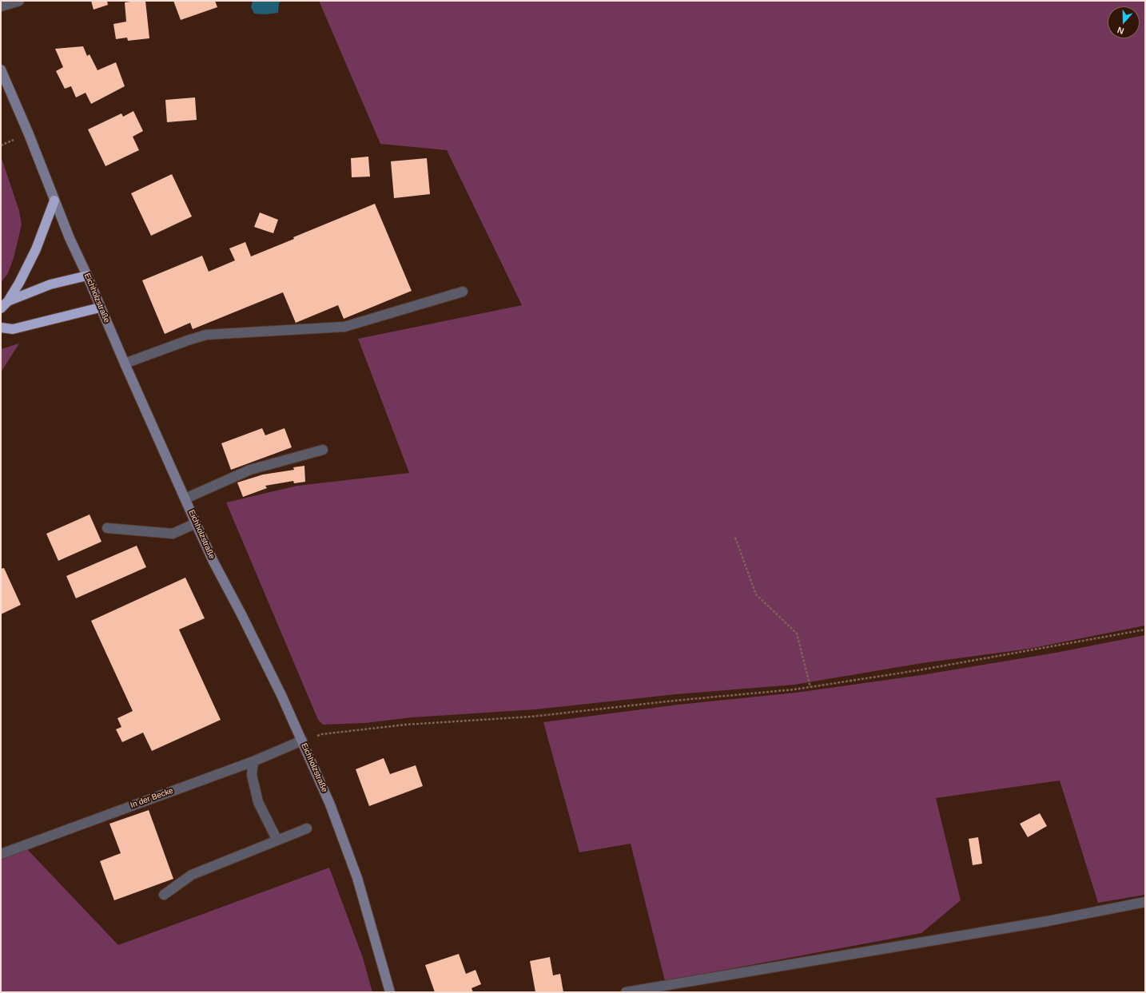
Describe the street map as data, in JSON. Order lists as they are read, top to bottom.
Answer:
{
  "streets": {
    "main road": ["Eichholzstraße"],
    "street": ["In der Becke"]
  },
  "crossings": [
    ["Eichholzstraße", "In der Becke"]
  ],
  "north": "bottom"
}
